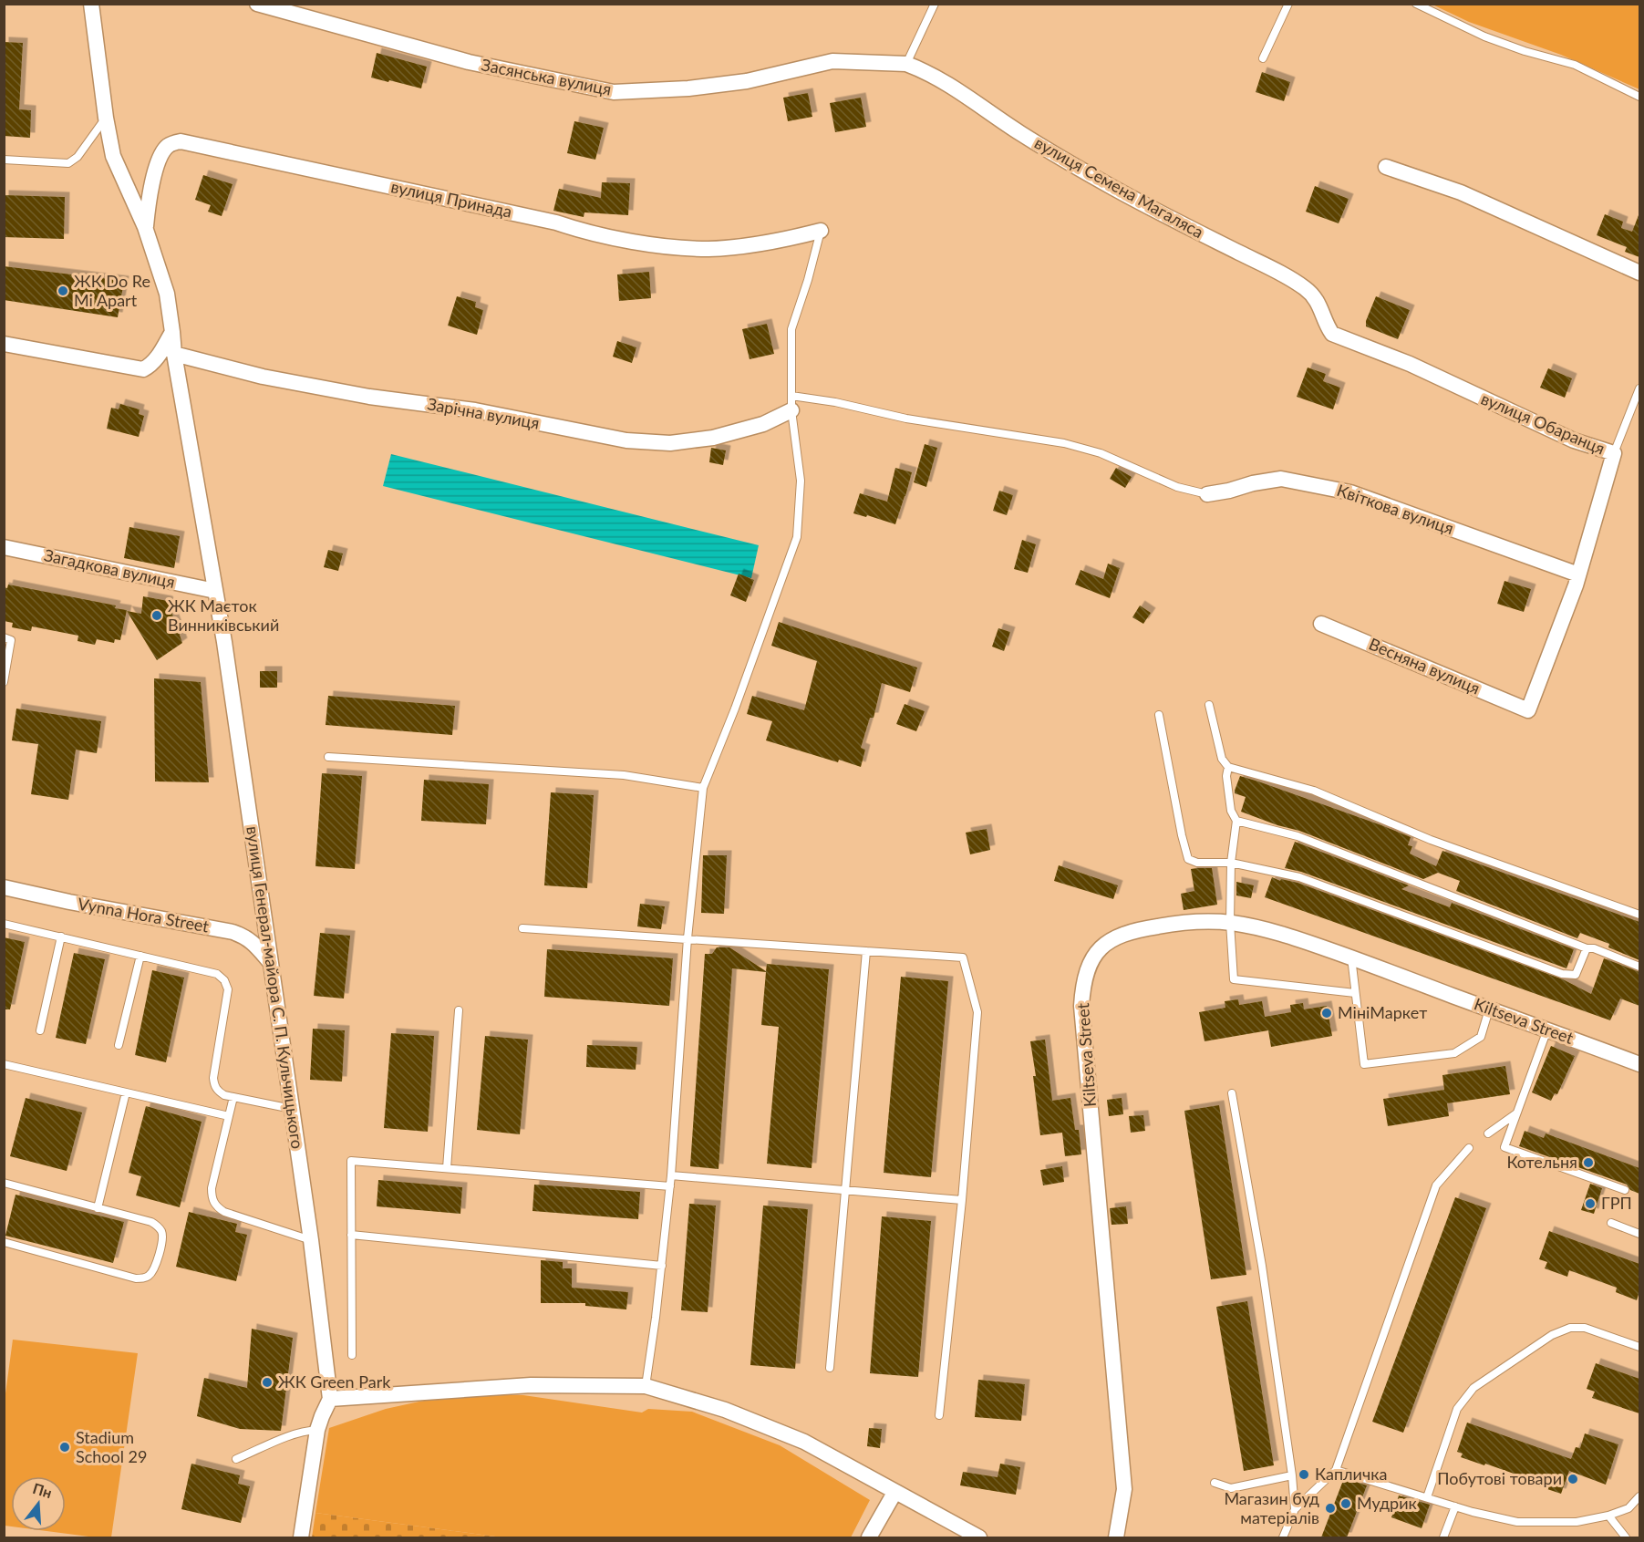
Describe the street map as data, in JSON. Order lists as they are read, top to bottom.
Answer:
{
  "streets": {
    "street": [
      "Засянська вулиця",
      "вулиця Семена Магаляса",
      "вулиця Принада",
      "Зарічна вулиця",
      "вулиця Обаранця",
      "Квіткова вулиця",
      "Загадкова вулиця",
      "Весняна вулиця",
      "Vynna Hora Street",
      "вулиця Генерал-майора С. П. Кульчицького",
      "Kiltseva Street"
    ]
  },
  "crossings": [
    ["Засянська вулиця", "вулиця Семена Магаляса"],
    ["вулиця Семена Магаляса", "вулиця Обаранця"],
    ["вулиця Принада", "вулиця Генерал-майора С. П. Кульчицького"],
    ["Зарічна вулиця", "вулиця Генерал-майора С. П. Кульчицького"],
    ["вулиця Обаранця", "Квіткова вулиця"],
    ["вулиця Обаранця", "Весняна вулиця"],
    ["Загадкова вулиця", "вулиця Генерал-майора С. П. Кульчицького"],
    ["Vynna Hora Street", "вулиця Генерал-майора С. П. Кульчицького"]
  ],
  "places": [
    "ЖК Do Re Mi Apart",
    "ЖК Маєток Винниківський",
    "МініМаркет",
    "Котельня",
    "ГРП",
    "ЖК Green Park",
    "Stadium School 29",
    "Капличка",
    "Побутові товари",
    "Мудрик",
    "Магазин буд матеріалів"
  ],
  "north": "top"
}
